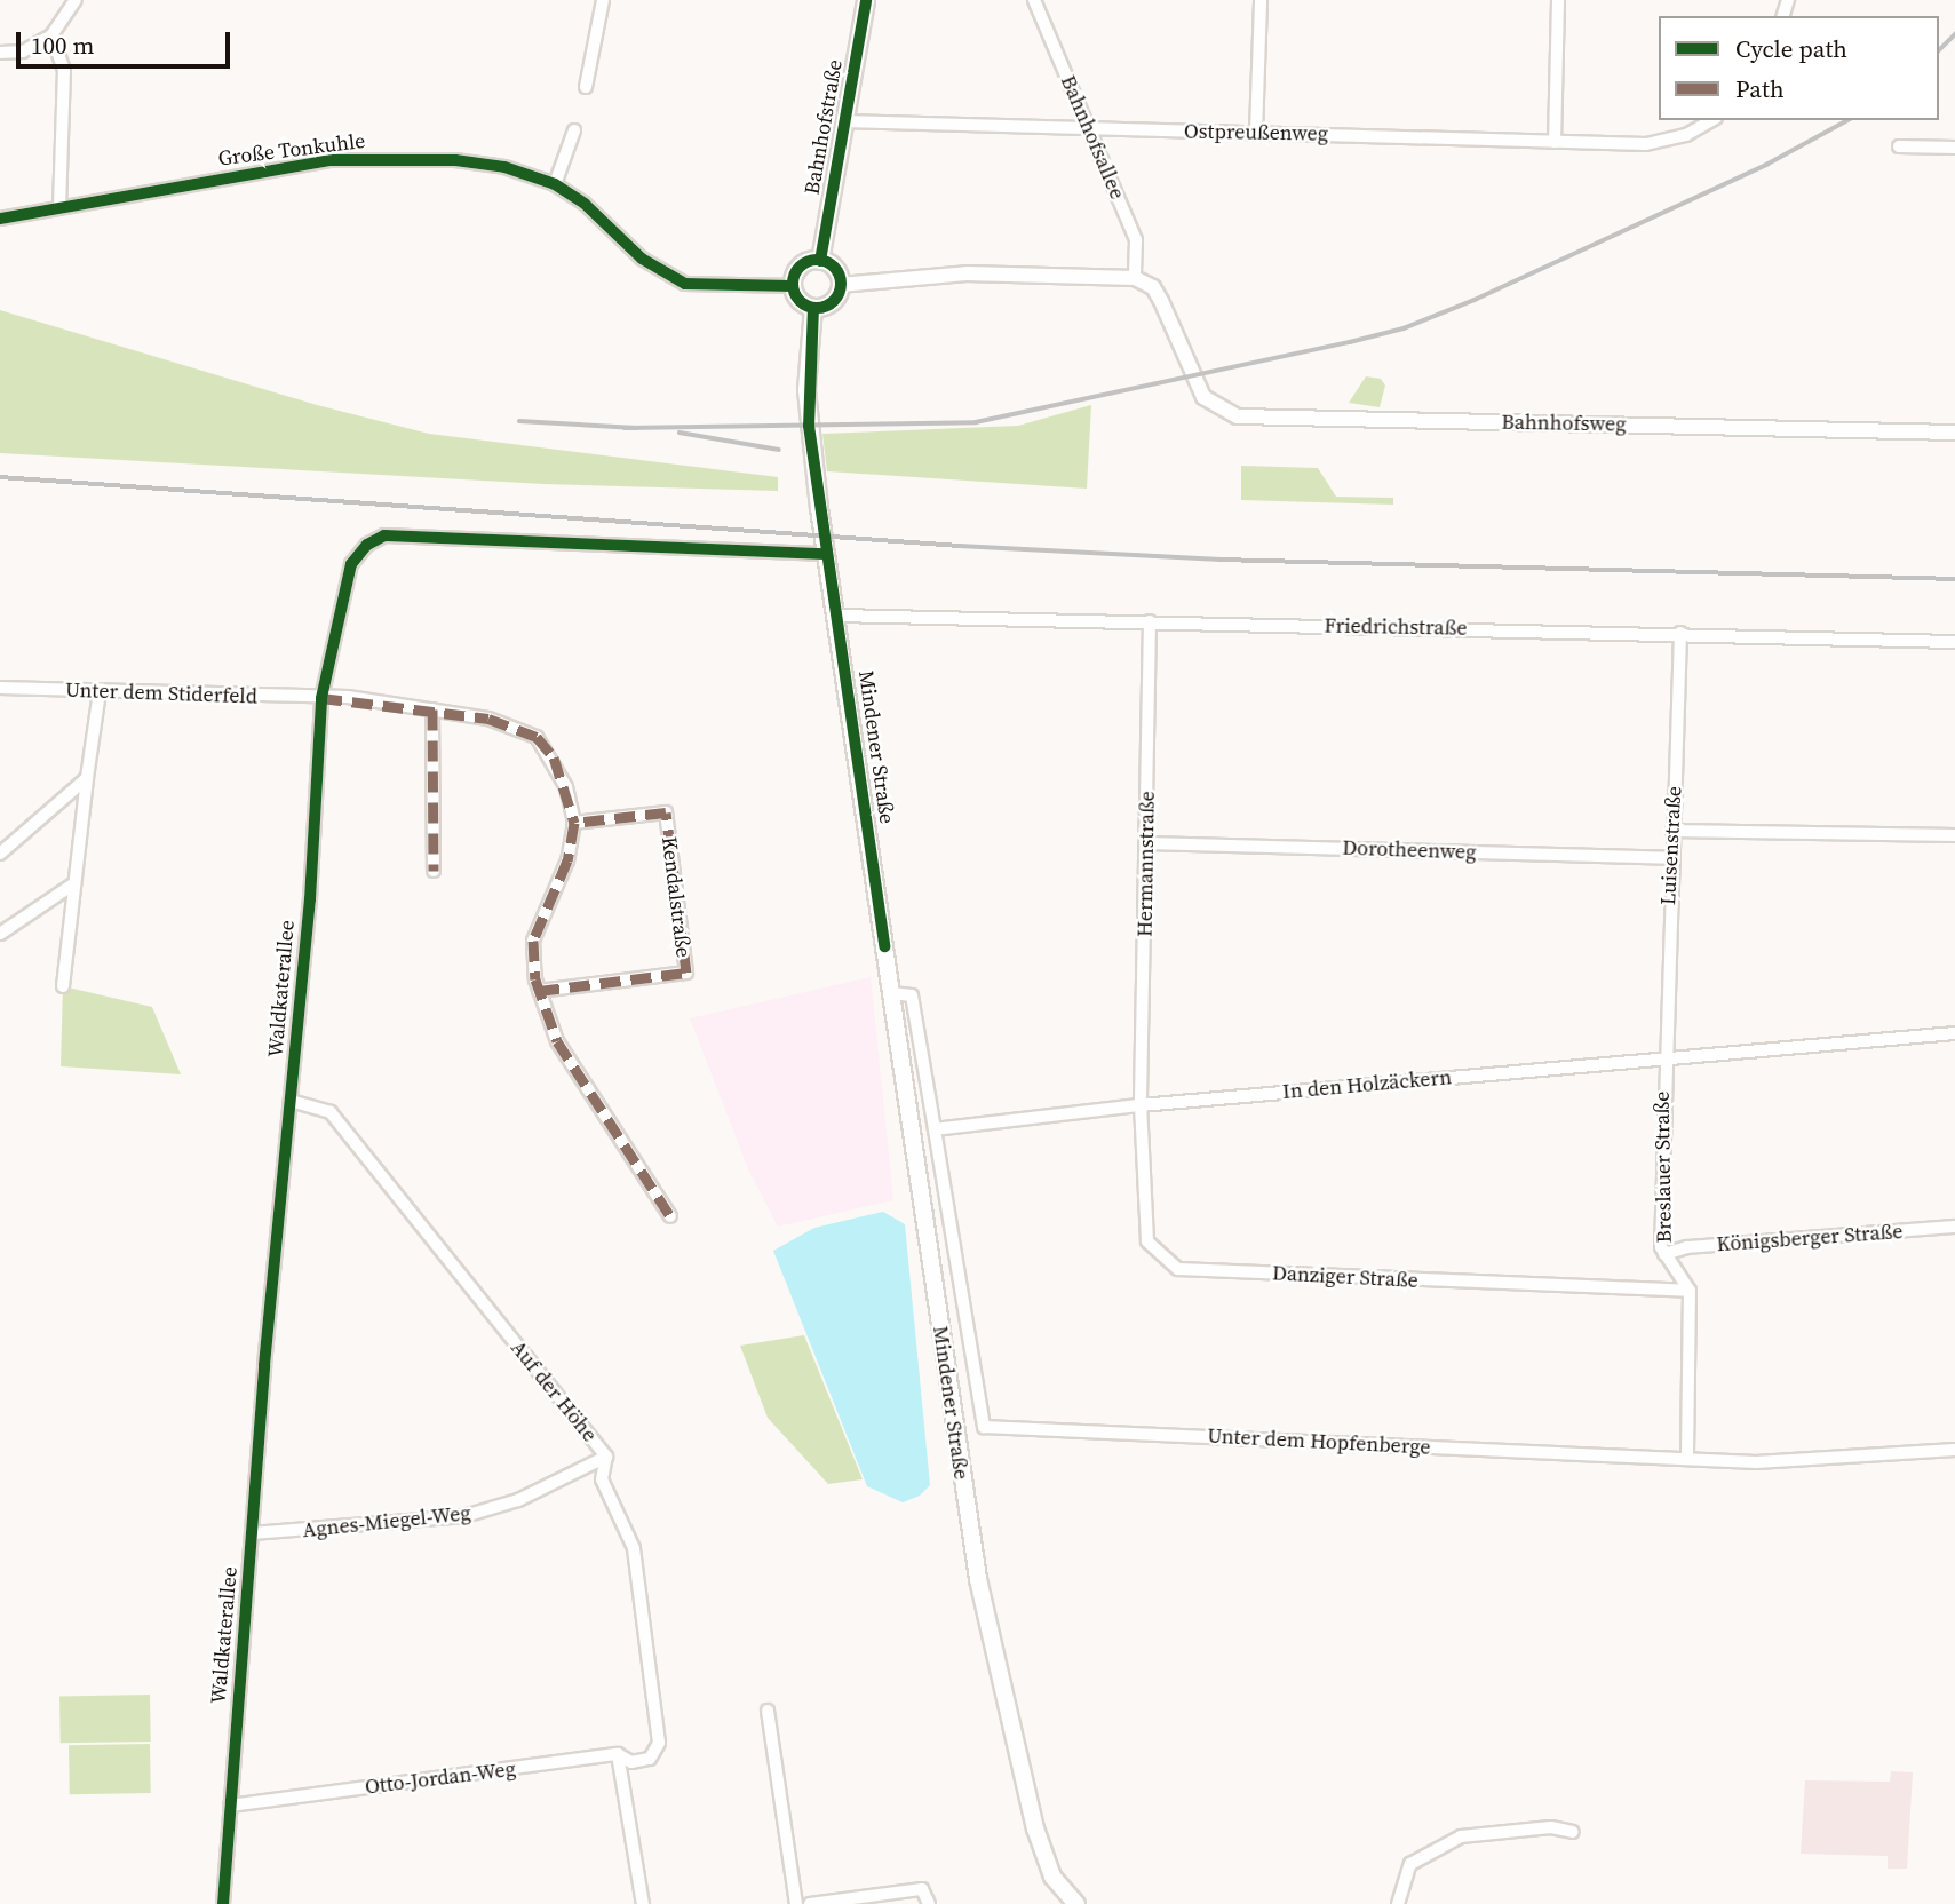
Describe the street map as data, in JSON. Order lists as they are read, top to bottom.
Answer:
{
  "streets": {
    "main road": ["Bahnhofstraße", "Mindener Straße"],
    "street": [
      "Ostpreußenweg",
      "Bahnhofsallee",
      "Große Tonkuhle",
      "Bahnhofsweg",
      "Friedrichstraße",
      "Unter dem Stiderfeld",
      "Luisenstraße",
      "Dorotheenweg",
      "Hermannstraße",
      "Kendalstraße",
      "Waldkaterallee",
      "In den Holzäckern",
      "Breslauer Straße",
      "Königsberger Straße",
      "Danziger Straße",
      "Auf der Höhe",
      "Unter dem Hopfenberge",
      "Agnes-Miegel-Weg",
      "Otto-Jordan-Weg"
    ]
  },
  "crossings": [
    ["Bahnhofstraße", "Ostpreußenweg"],
    ["Bahnhofstraße", "Große Tonkuhle"],
    ["Ostpreußenweg", "Bahnhofsallee"],
    ["Bahnhofsallee", "Bahnhofsweg"],
    ["Friedrichstraße", "Mindener Straße"],
    ["Friedrichstraße", "Luisenstraße"],
    ["Friedrichstraße", "Hermannstraße"],
    ["Unter dem Stiderfeld", "Waldkaterallee"],
    ["Mindener Straße", "Waldkaterallee"],
    ["Luisenstraße", "Dorotheenweg"],
    ["Luisenstraße", "In den Holzäckern"],
    ["Luisenstraße", "Breslauer Straße"],
    ["Dorotheenweg", "Hermannstraße"],
    ["Hermannstraße", "In den Holzäckern"],
    ["Hermannstraße", "Danziger Straße"],
    ["Waldkaterallee", "Auf der Höhe"],
    ["Waldkaterallee", "Agnes-Miegel-Weg"],
    ["Waldkaterallee", "Otto-Jordan-Weg"],
    ["In den Holzäckern", "Breslauer Straße"],
    ["In den Holzäckern", "Danziger Straße"],
    ["In den Holzäckern", "Unter dem Hopfenberge"],
    ["Breslauer Straße", "Königsberger Straße"],
    ["Breslauer Straße", "Danziger Straße"],
    ["Auf der Höhe", "Agnes-Miegel-Weg"],
    ["Auf der Höhe", "Otto-Jordan-Weg"]
  ],
  "legend": ["Cycle path", "Path"],
  "scale_bar": "100 m"
}
